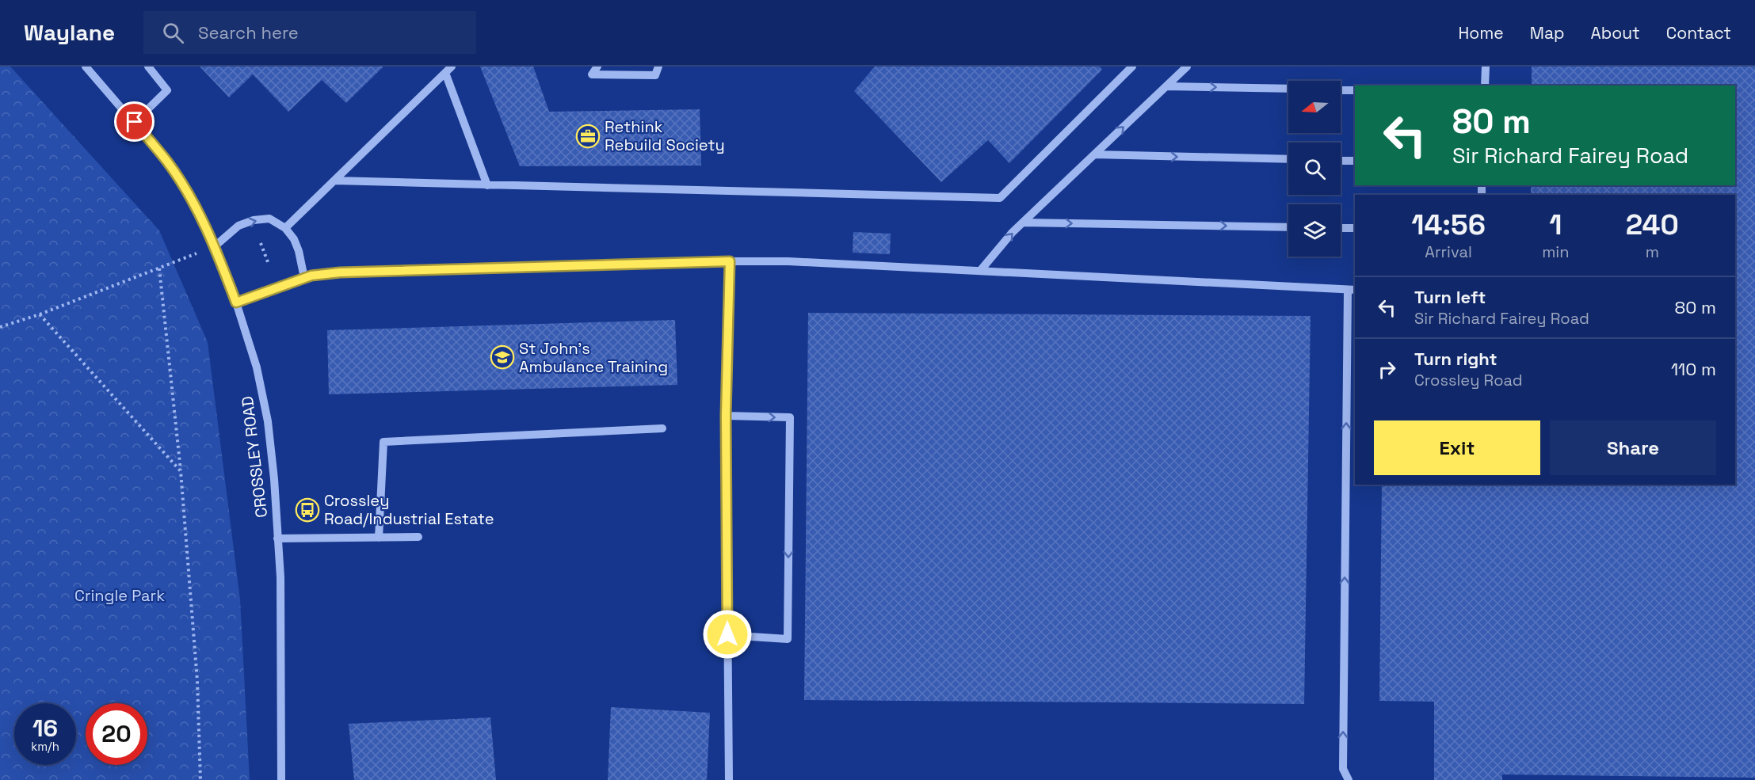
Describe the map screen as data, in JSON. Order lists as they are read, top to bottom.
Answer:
{
  "streets": {
    "street": ["CROSSLEY ROAD"]
  },
  "parks": ["Cringle Park"],
  "places": {
    "office": ["Rethink Rebuild Society"],
    "school or university": ["St John's Ambulance Training"],
    "bus stop": ["Crossley Road/Industrial Estate"]
  },
  "north": "left",
  "page": {
    "header": "Waylane",
    "search": "Search here",
    "nav": [
      "Home",
      "Map",
      "About",
      "Contact"
    ],
    "turn": ["80 m", "Sir Richard Fairey Road"],
    "eta": [
      "14:56",
      "Arrival",
      "1",
      "min",
      "240",
      "m"
    ],
    "list": [
      {
        "name": "Turn left",
        "note": "Sir Richard Fairey Road",
        "value": "80 m"
      },
      {
        "name": "Turn right",
        "note": "Crossley Road",
        "value": "110 m"
      }
    ],
    "buttons": ["Exit", "Share"],
    "speed": "16 km/h",
    "limit": "20"
  }
}
